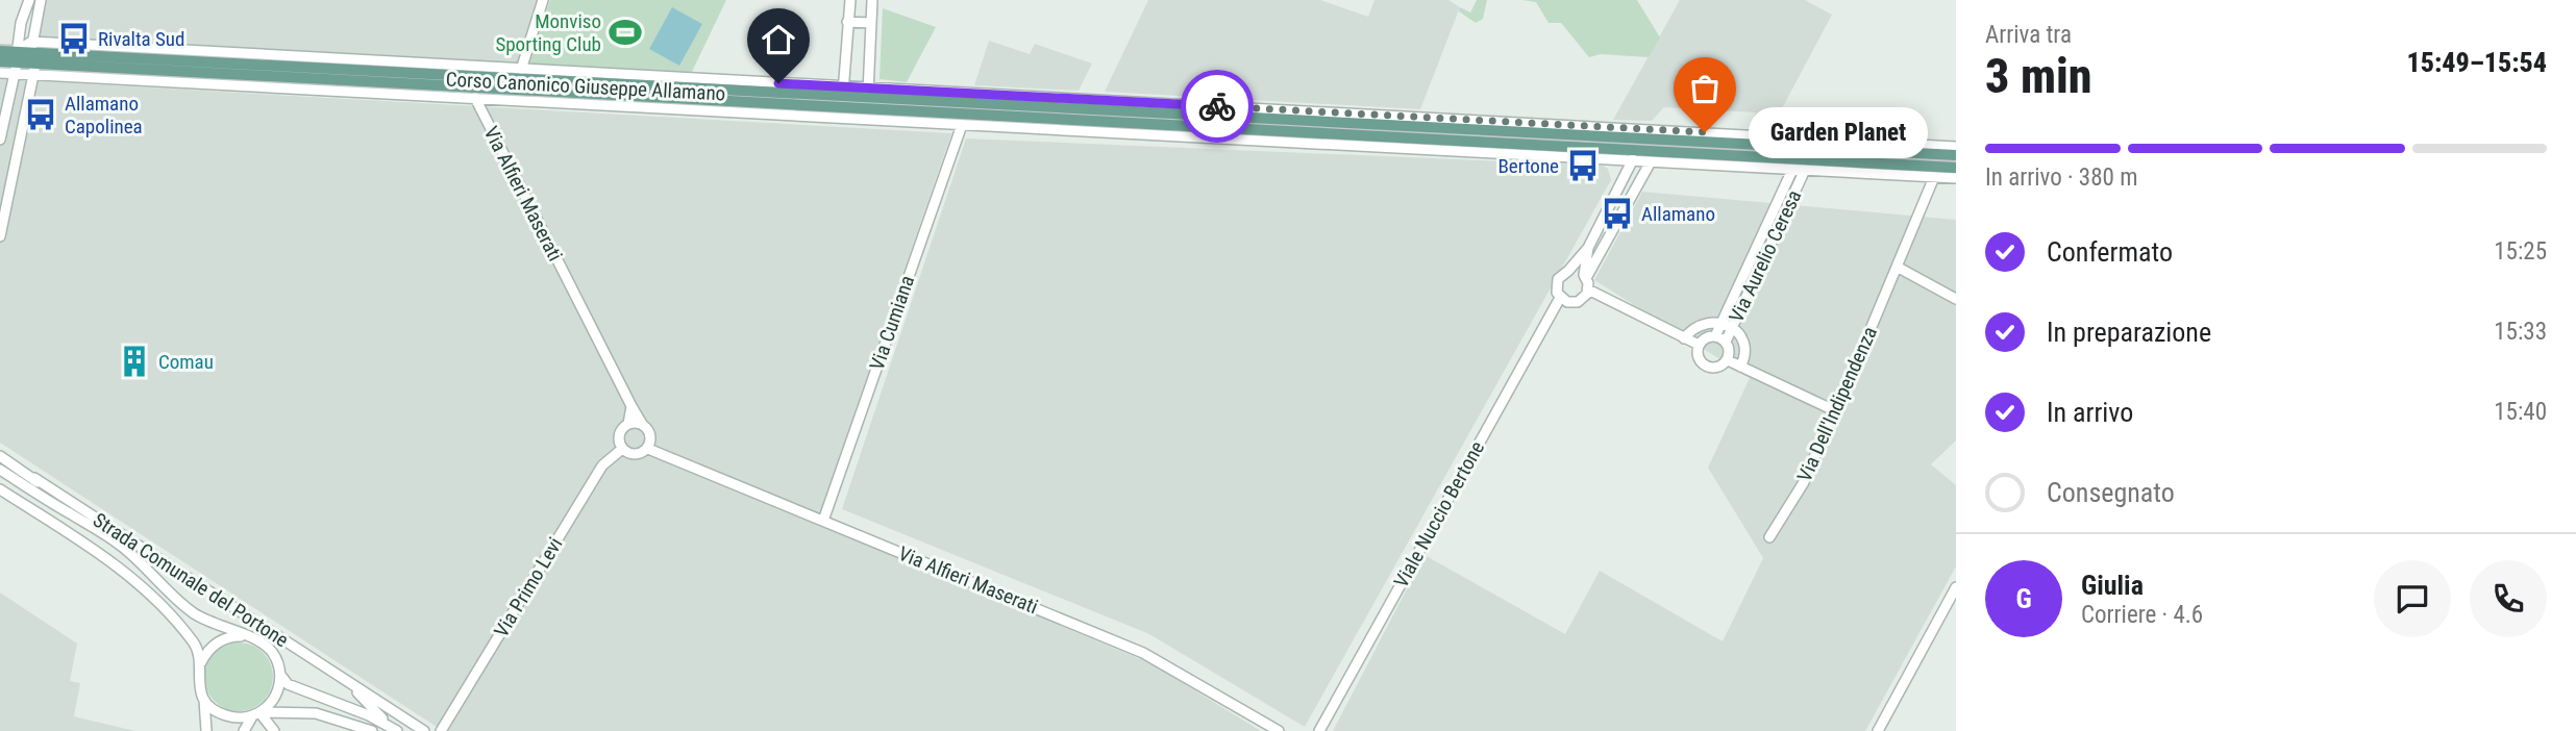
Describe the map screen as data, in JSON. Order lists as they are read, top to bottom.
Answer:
{
  "streets": {
    "main road": ["Corso Canonico Giuseppe Allamano"],
    "street": [
      "Via Alfieri Maserati",
      "Via Aurelio Ceresa",
      "Via Cumiana",
      "Via Dell'Indipendenza",
      "Viale Nuccio Bertone",
      "Strada Comunale del Portone",
      "Via Primo Levi"
    ]
  },
  "crossings": [
    ["Corso Canonico Giuseppe Allamano", "Via Alfieri Maserati"],
    ["Corso Canonico Giuseppe Allamano", "Via Aurelio Ceresa"],
    ["Corso Canonico Giuseppe Allamano", "Via Cumiana"],
    ["Corso Canonico Giuseppe Allamano", "Via Dell'Indipendenza"],
    ["Corso Canonico Giuseppe Allamano", "Viale Nuccio Bertone"],
    ["Via Alfieri Maserati", "Via Cumiana"],
    ["Via Alfieri Maserati", "Via Primo Levi"]
  ],
  "places": {
    "sports": ["Monviso Sporting Club"],
    "bus stop": [
      "Rivalta Sud",
      "Allamano Capolinea",
      "Bertone",
      "Allamano"
    ],
    "other": ["Garden Planet"],
    "building": ["Comau"]
  },
  "page": {
    "heading": ["3 min", "Arriva tra", "15:49–15:54"],
    "panel": ["Giulia", "Corriere · 4.6"],
    "bubble": "Garden Planet",
    "bar": "In arrivo · 380 m",
    "list": [
      ["Confermato", "15:25"],
      ["In preparazione", "15:33"],
      ["In arrivo", "15:40"],
      "Consegnato"
    ],
    "round": "G"
  }
}
